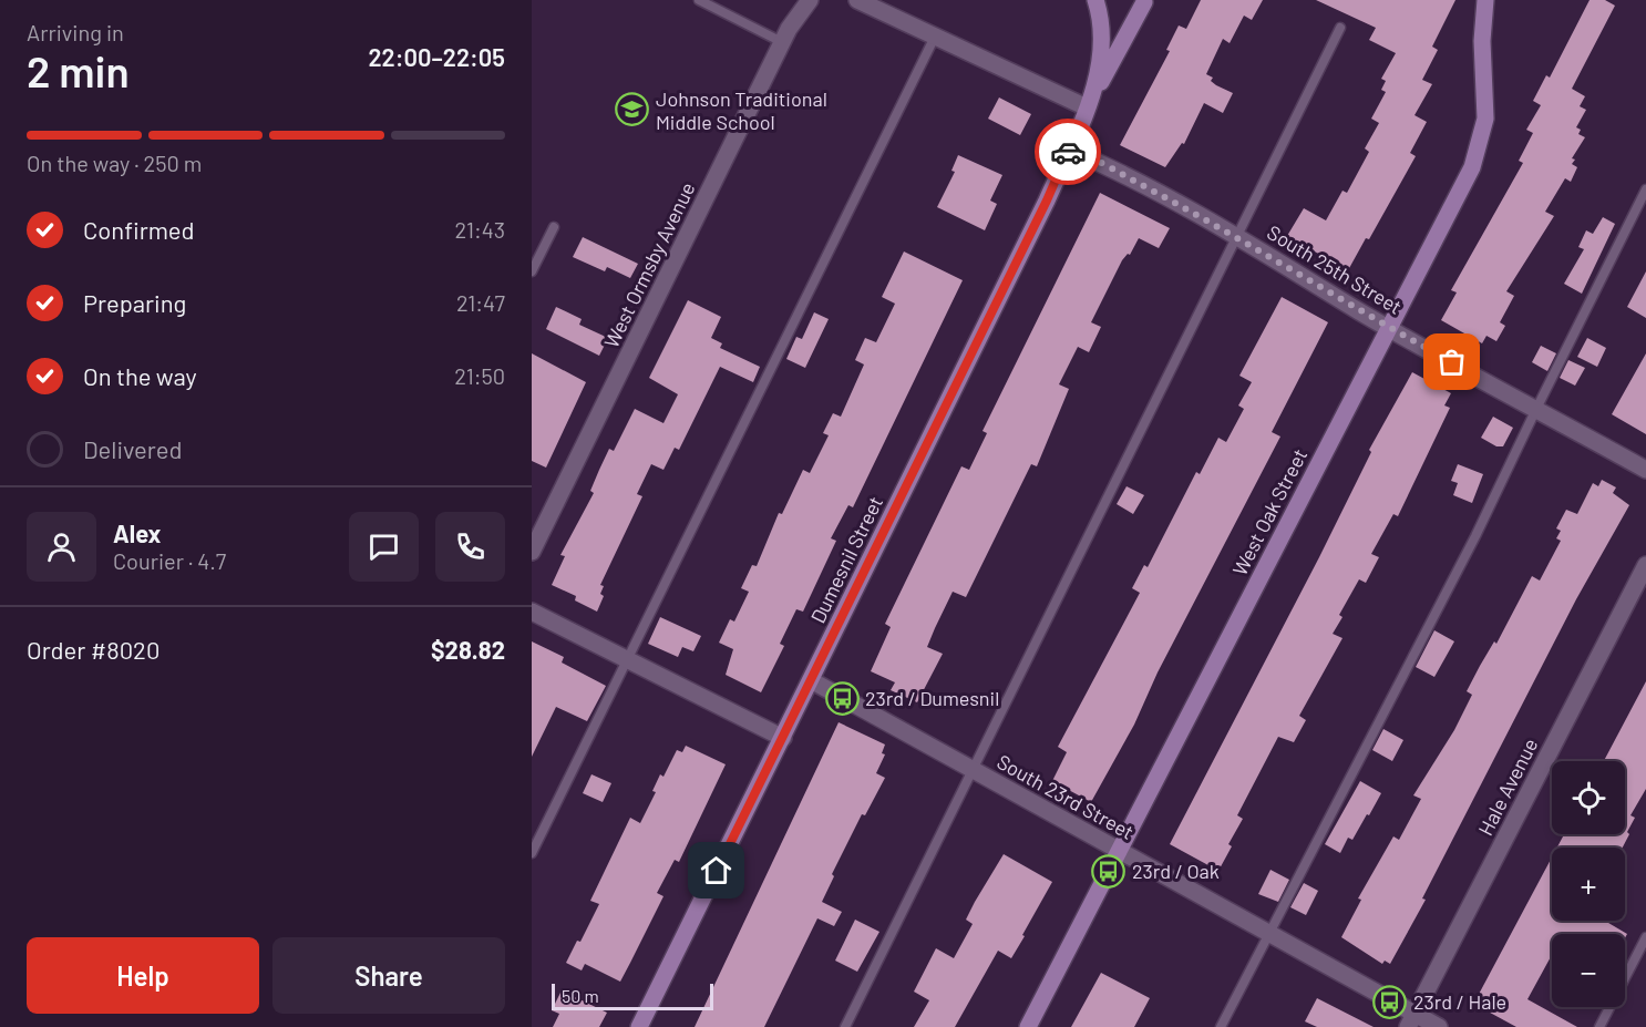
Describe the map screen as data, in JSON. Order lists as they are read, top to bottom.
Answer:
{
  "streets": {
    "main road": ["West Oak Street", "Dumesnil Street"],
    "street": [
      "West Ormsby Avenue",
      "South 25th Street",
      "Hale Avenue",
      "South 23rd Street"
    ]
  },
  "crossings": [
    ["South 25th Street", "West Oak Street"],
    ["South 25th Street", "Dumesnil Street"],
    ["West Oak Street", "South 23rd Street"],
    ["Dumesnil Street", "South 23rd Street"],
    ["Hale Avenue", "South 23rd Street"]
  ],
  "places": {
    "school or university": ["Johnson Traditional Middle School"],
    "bus stop": ["23rd / Dumesnil", "23rd / Oak", "23rd / Hale"]
  },
  "scale_bar": "50 m",
  "page": {
    "heading": ["2 min", "Arriving in", "22:00–22:05"],
    "panel": [
      "Alex",
      "Courier · 4.7",
      "Order #8020",
      "$28.82"
    ],
    "bar": "On the way · 250 m",
    "list": [
      ["Confirmed", "21:43"],
      ["Preparing", "21:47"],
      ["On the way", "21:50"],
      "Delivered"
    ],
    "map_buttons": ["+", "−"],
    "buttons": ["Help", "Share"],
    "scale": "50 m"
  }
}
